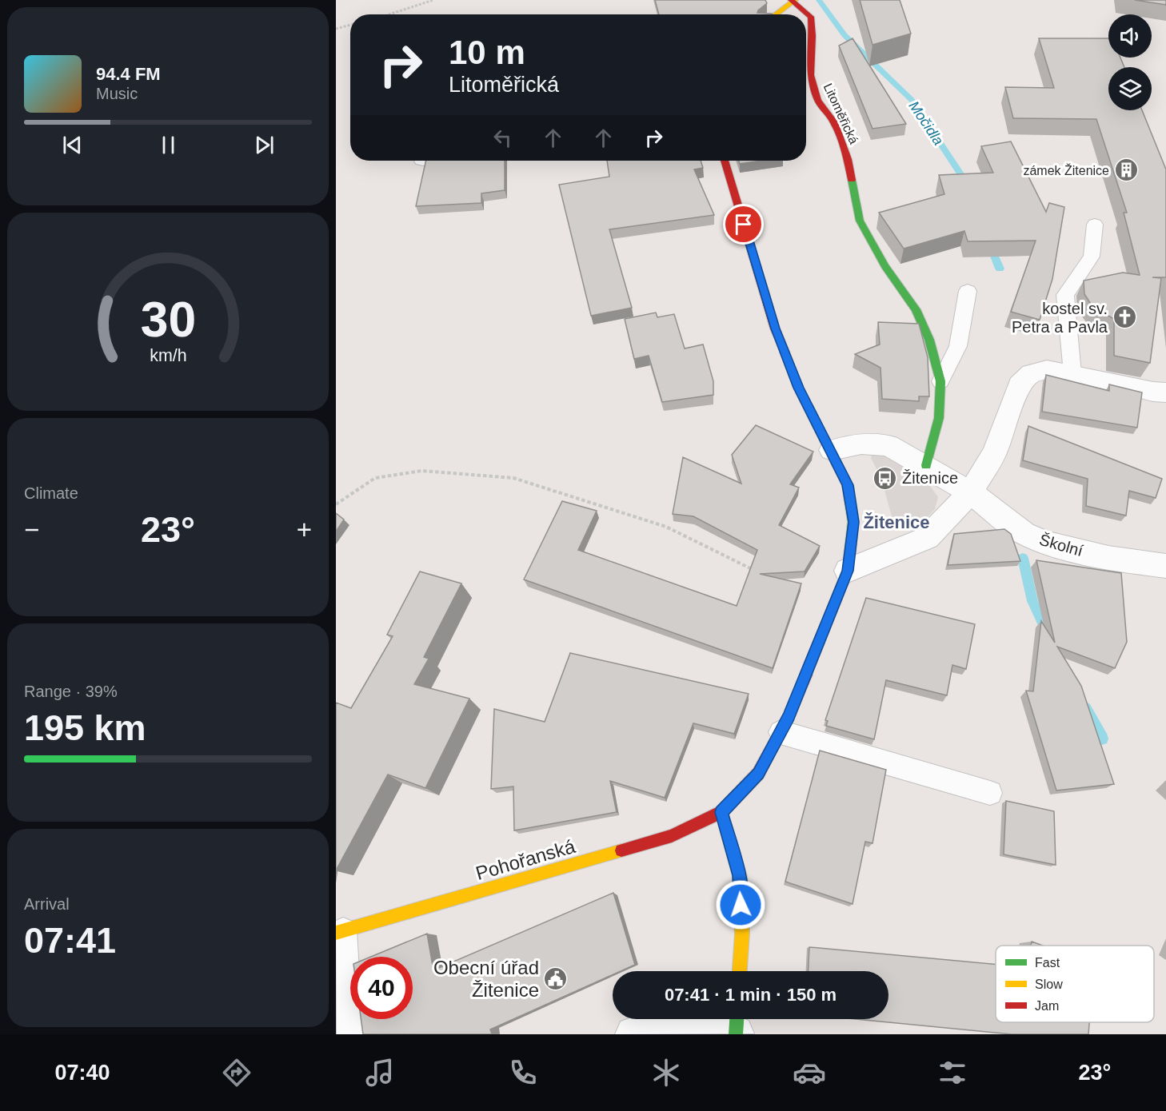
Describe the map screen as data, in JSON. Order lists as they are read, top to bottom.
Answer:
{
  "streets": {
    "street": ["Litoměřická", "Školní", "Pohořanská"]
  },
  "districts": ["Žitenice"],
  "water": ["Močidla"],
  "places": {
    "building": ["zámek Žitenice"],
    "church": ["kostel sv. Petra a Pavla"],
    "bus stop": ["Žitenice"],
    "public building": ["Obecní úřad Žitenice"]
  },
  "legend": ["Fast", "Slow", "Jam"],
  "page": {
    "turn": ["10 m", "Litoměřická"],
    "song": ["94.4 FM", "Music"],
    "tile": [
      "Climate",
      ["Range · 39%", "195 km"],
      ["Arrival", "07:41"]
    ],
    "heat": ["−", "23°", "+"],
    "limit": "40",
    "trip": "07:41 · 1 min · 150 m",
    "tabs": ["07:40", "23°"],
    "gauge": ["30", "km/h"]
  }
}
